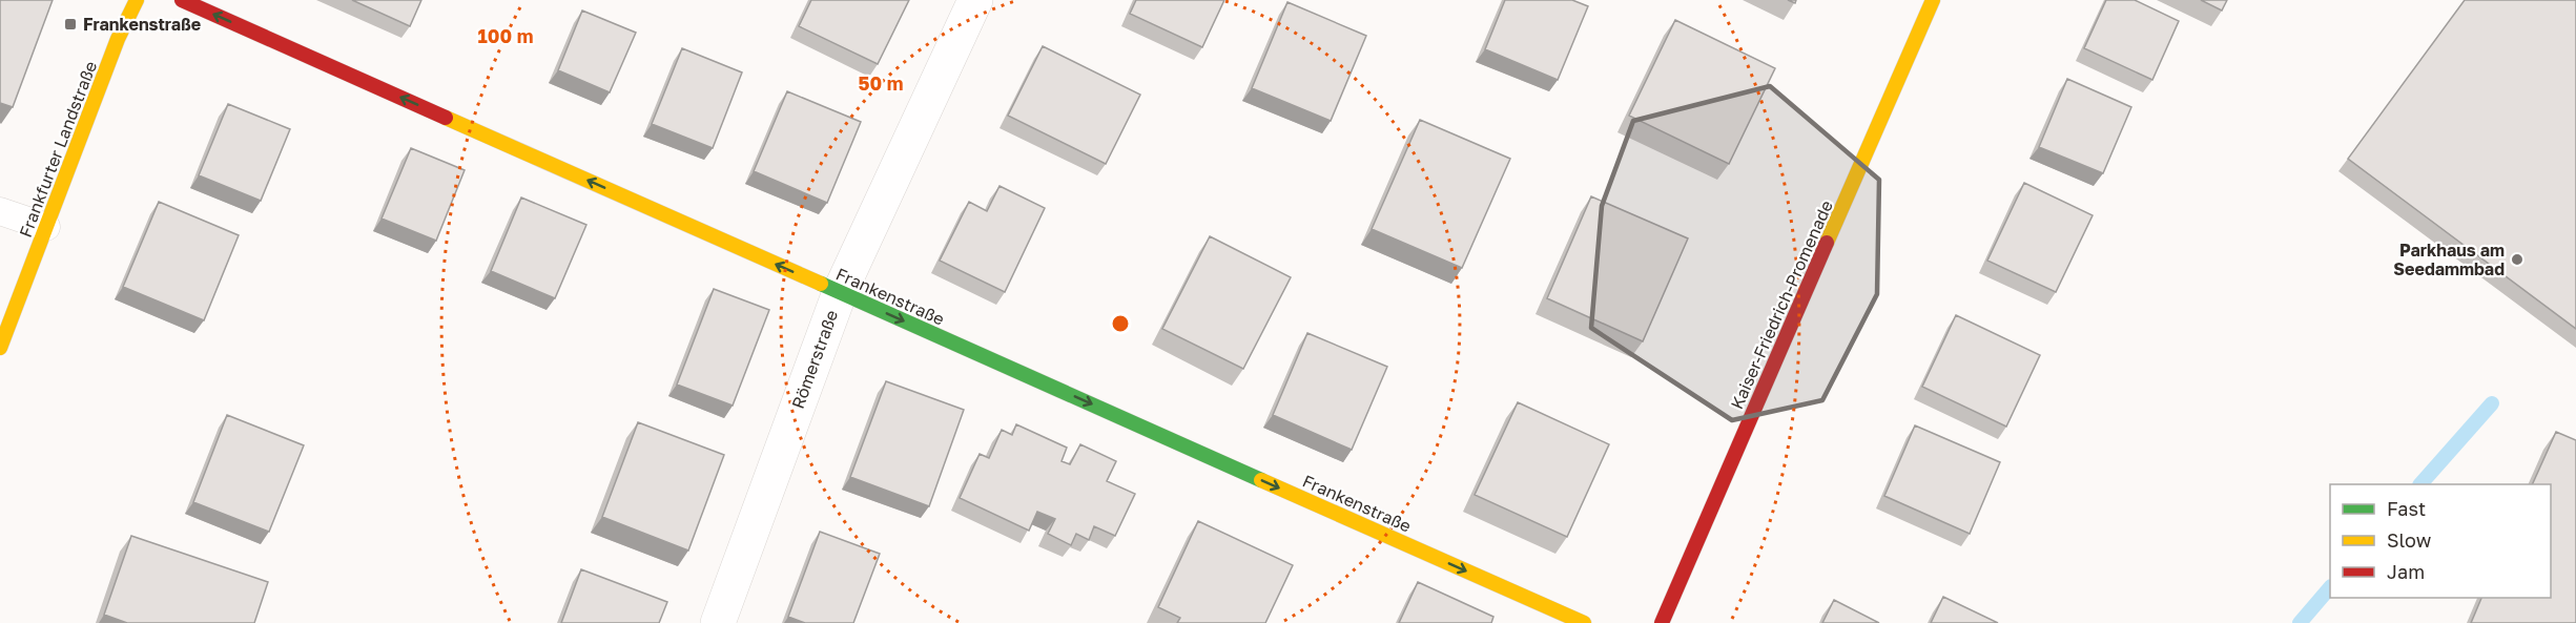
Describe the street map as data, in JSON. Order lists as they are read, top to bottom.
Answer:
{
  "streets": {
    "street": [
      "Frankfurter Landstraße",
      "Frankenstraße",
      "Kaiser-Friedrich-Promenade",
      "Römerstraße"
    ]
  },
  "crossings": [
    ["Frankenstraße", "Römerstraße"]
  ],
  "places": {
    "transit": ["Frankenstraße"],
    "other": ["Parkhaus am Seedammbad"]
  },
  "legend": ["Fast", "Slow", "Jam"],
  "rings": ["100 m", "50 m"]
}
